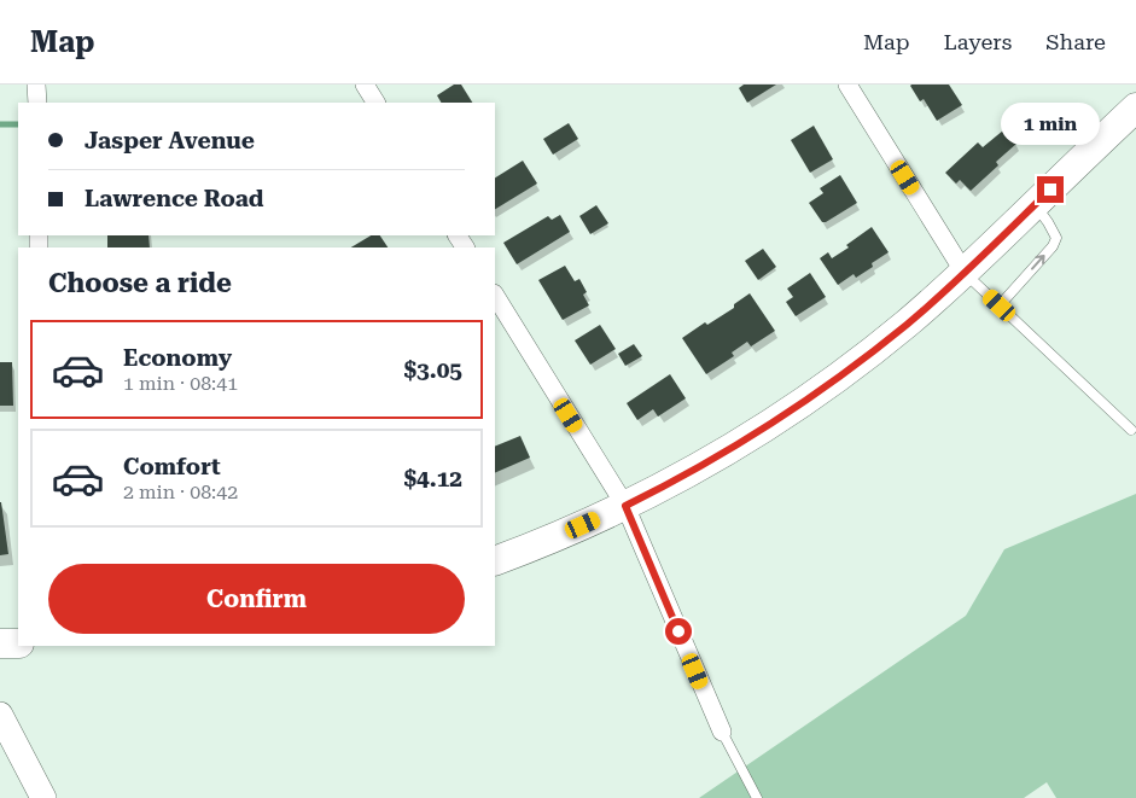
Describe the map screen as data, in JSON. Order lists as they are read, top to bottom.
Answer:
{
  "page": {
    "header": "Map",
    "nav": ["Map", "Layers", "Share"],
    "bubble": "1 min",
    "banner": ["Jasper Avenue", "Lawrence Road"],
    "heading": "Choose a ride",
    "list": [
      {
        "name": "Economy",
        "note": "1 min · 08:41",
        "value": "$3.05"
      },
      {
        "name": "Comfort",
        "note": "2 min · 08:42",
        "value": "$4.12"
      }
    ],
    "buttons": "Confirm"
  }
}
